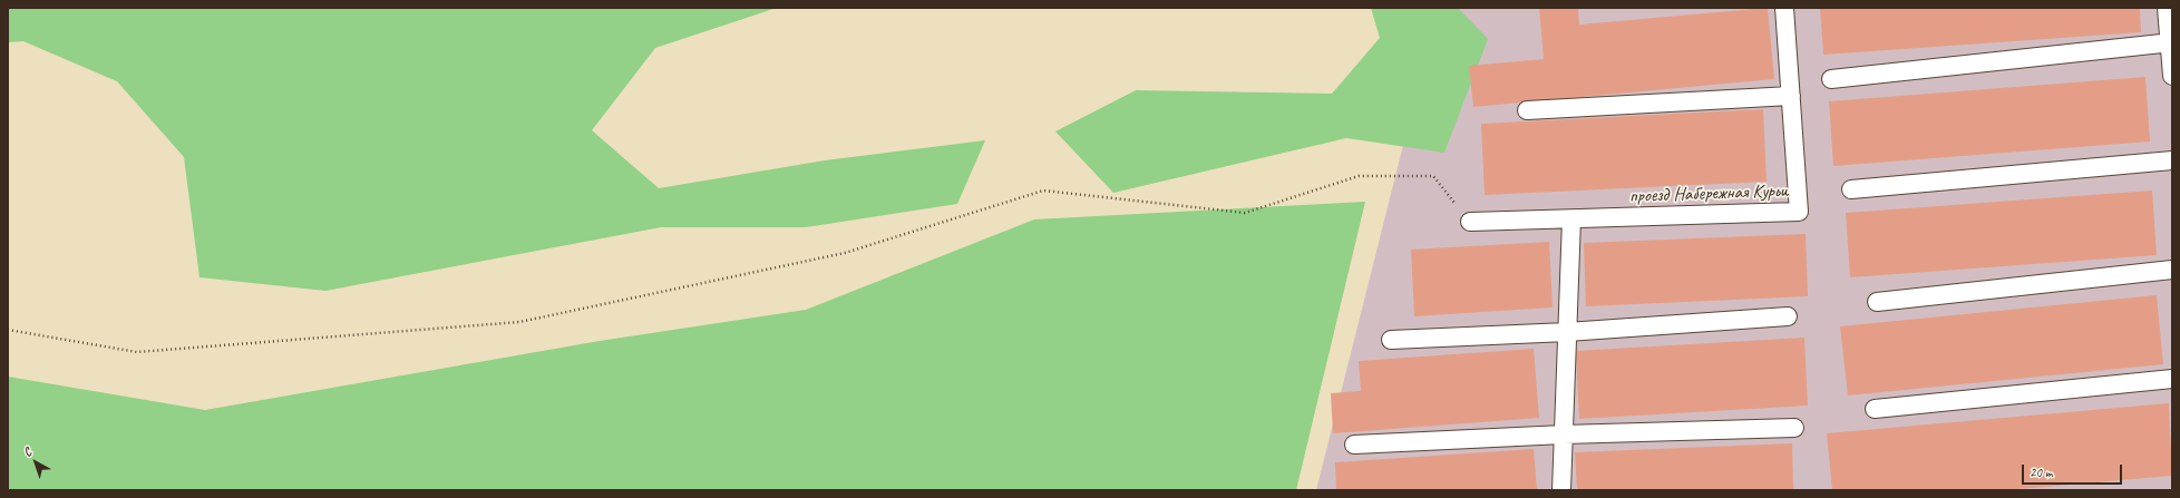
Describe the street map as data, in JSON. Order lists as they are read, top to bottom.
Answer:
{
  "streets": {
    "lane": ["проезд Набережная Курьи"]
  },
  "scale_bar": "20 m",
  "north": "top left"
}
